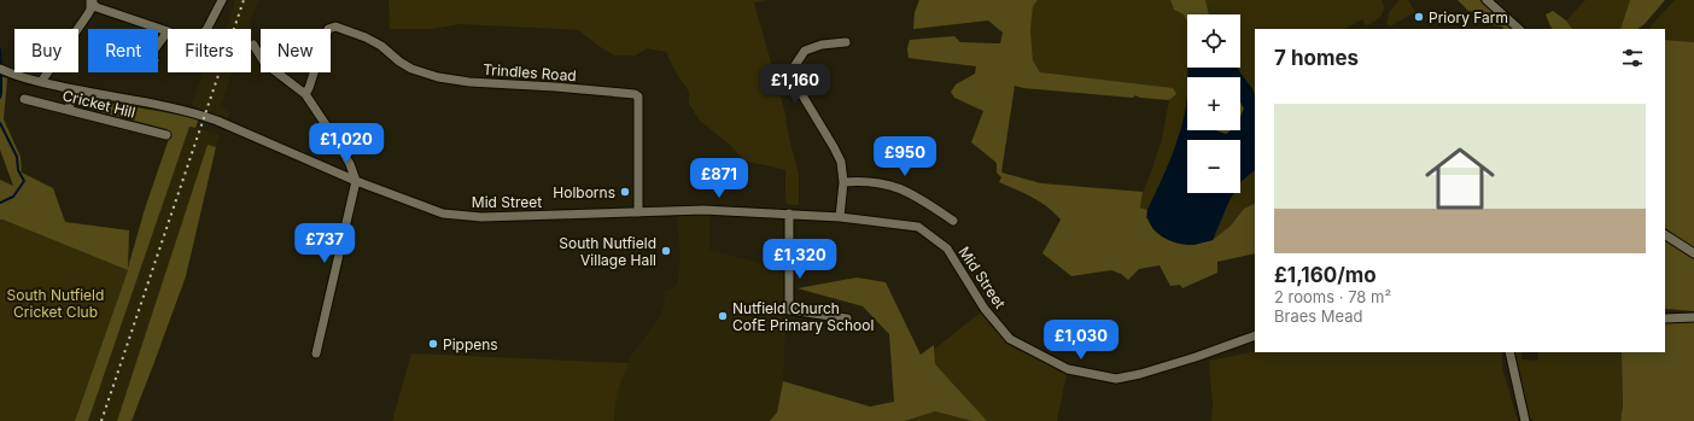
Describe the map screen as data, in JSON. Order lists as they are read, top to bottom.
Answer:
{
  "streets": {
    "street": ["Trindles Road", "Cricket Hill", "Mid Street"]
  },
  "crossings": [
    ["Trindles Road", "Mid Street"]
  ],
  "parks": ["South Nutfield Cricket Club"],
  "places": [
    "Priory Farm",
    "Holborns",
    "South Nutfield Village Hall",
    "Nutfield Church CofE Primary School",
    "Pippens"
  ],
  "page": {
    "map_buttons": ["+", "−"],
    "chip": [
      "Buy",
      "Rent",
      "Filters",
      "New"
    ],
    "heading": "7 homes",
    "price": [
      "£1,160",
      "£1,020",
      "£950",
      "£871",
      "£737",
      "£1,320",
      "£1,030"
    ],
    "list": [
      {
        "name": "£1,160/mo",
        "note": "2 rooms · 78 m² · Braes Mead"
      }
    ]
  }
}
